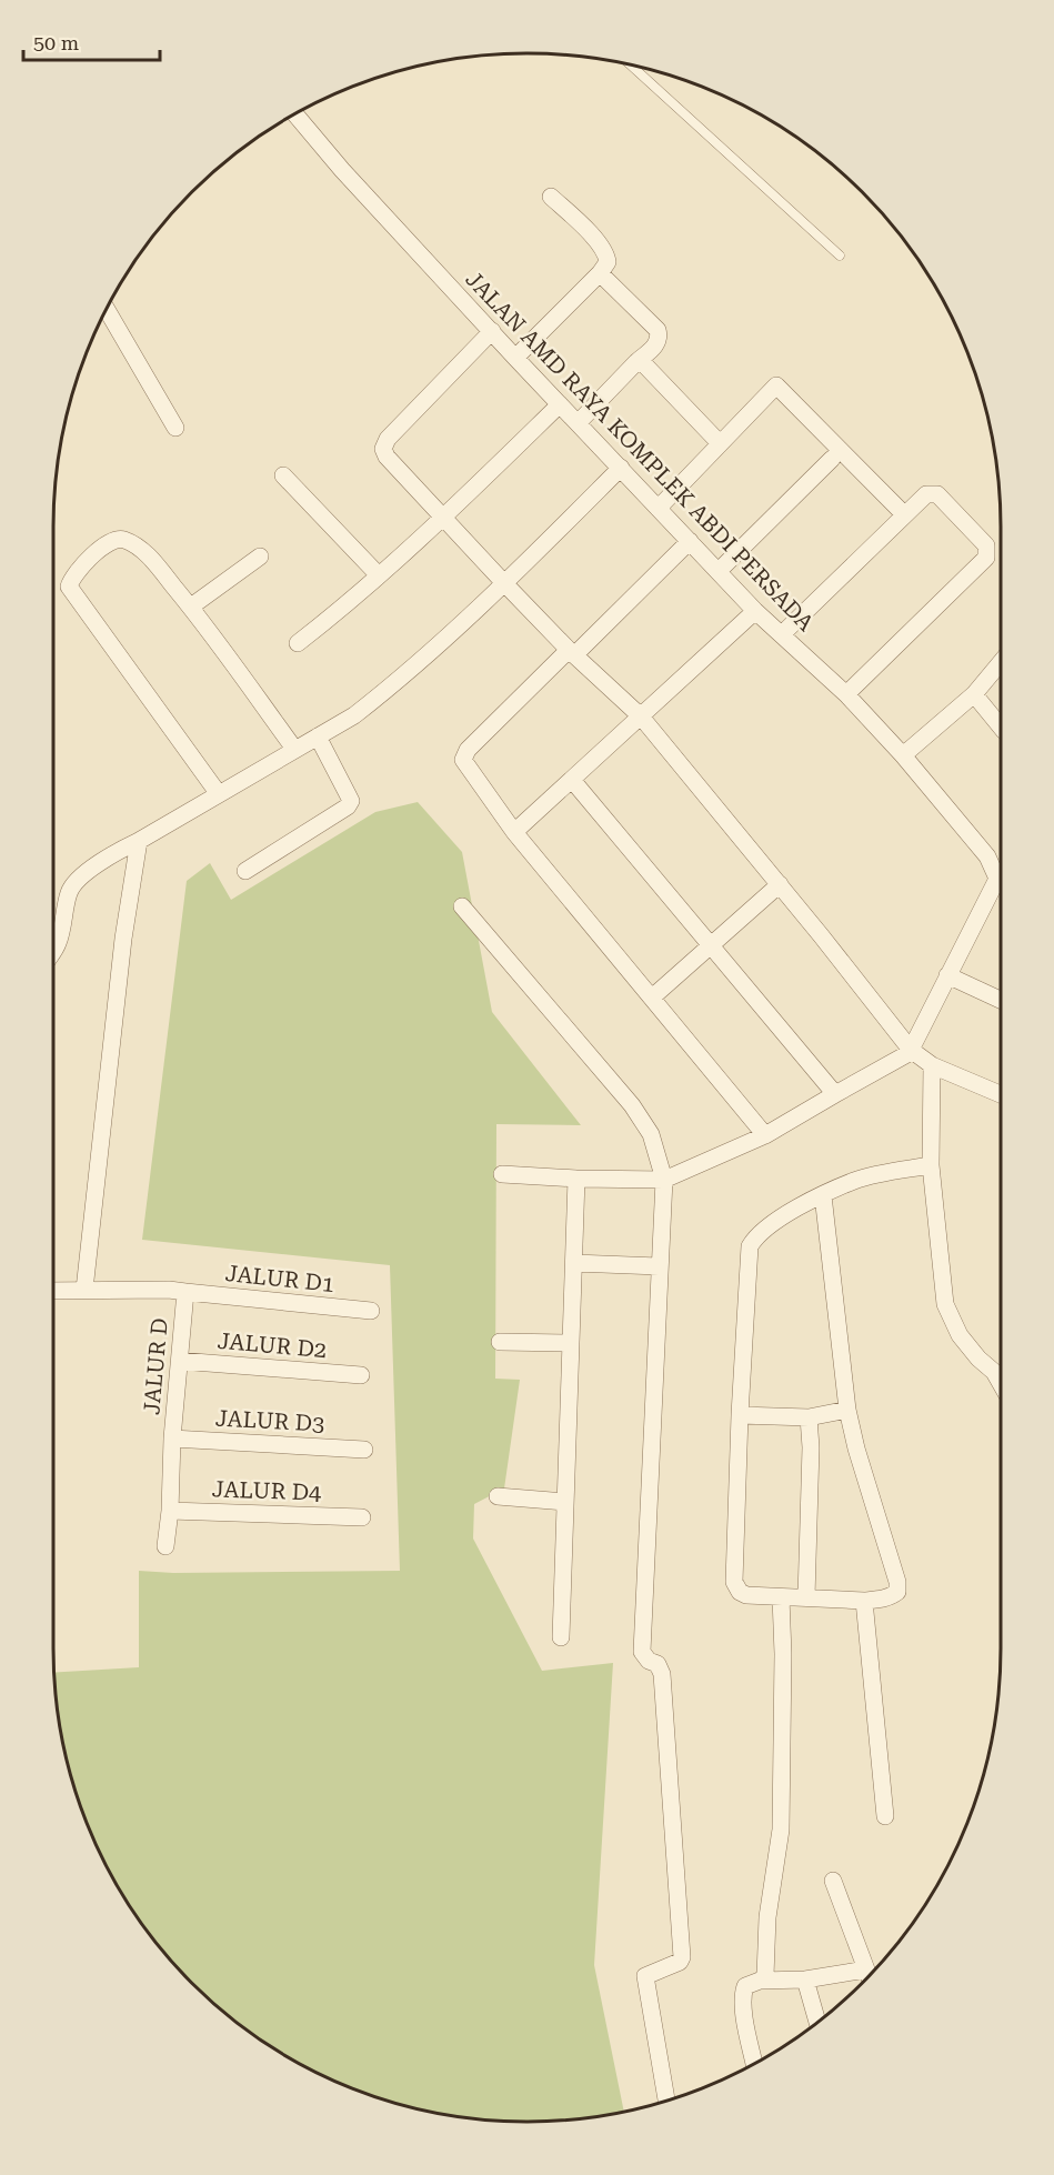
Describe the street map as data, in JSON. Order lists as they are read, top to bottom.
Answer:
{
  "streets": {
    "street": [
      "JALAN AMD RAYA KOMPLEK ABDI PERSADA",
      "JALUR D1",
      "JALUR D2",
      "JALUR D",
      "JALUR D3",
      "JALUR D4"
    ]
  },
  "crossings": [
    ["JALUR D1", "JALUR D"],
    ["JALUR D2", "JALUR D"],
    ["JALUR D", "JALUR D3"],
    ["JALUR D", "JALUR D4"]
  ],
  "scale_bar": "50 m"
}
